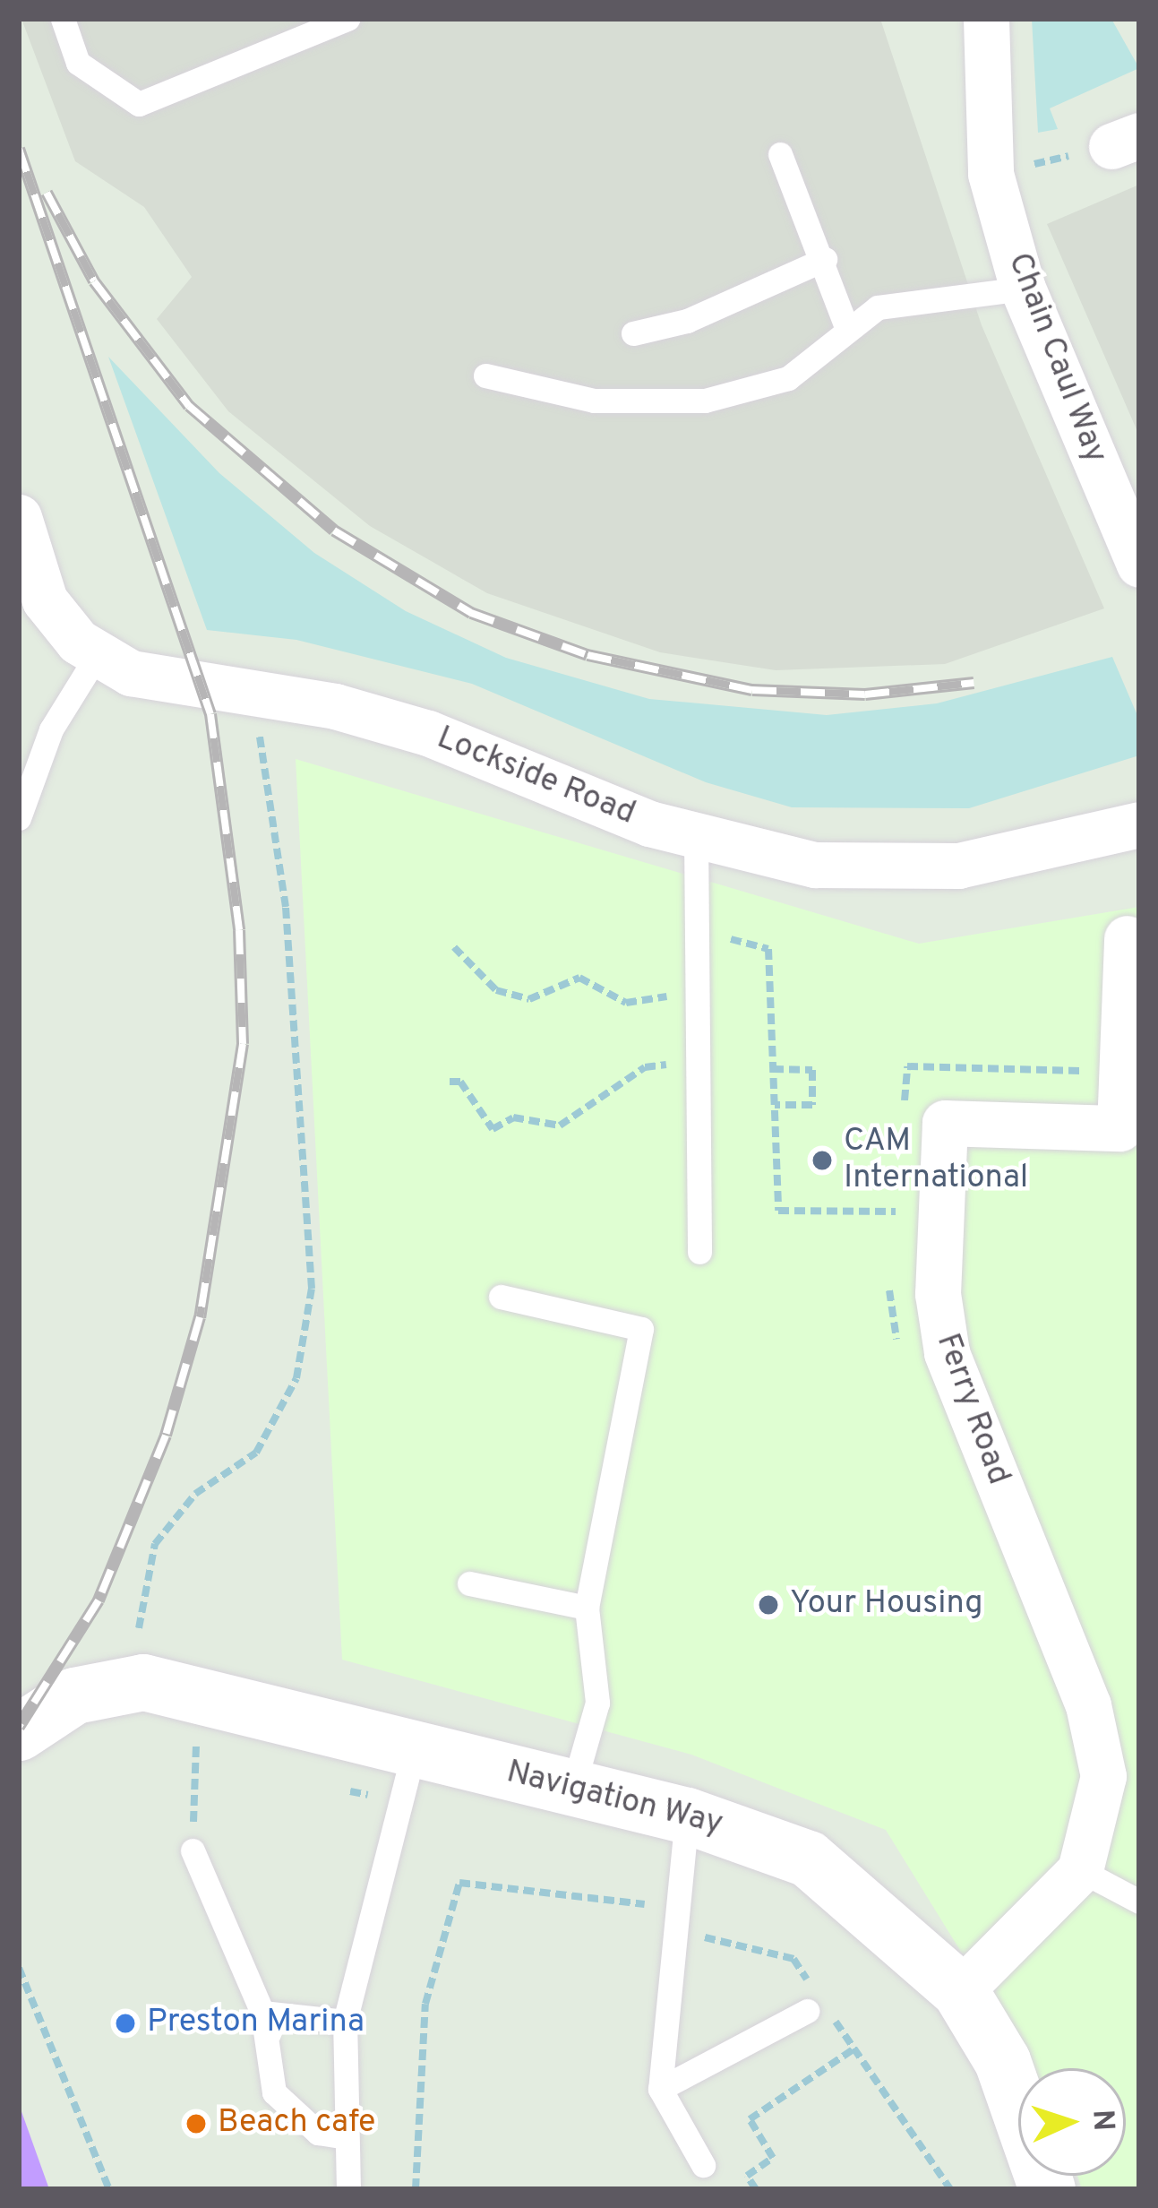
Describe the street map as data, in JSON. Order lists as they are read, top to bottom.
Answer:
{
  "streets": {
    "street": [
      "Chain Caul Way",
      "Lockside Road",
      "Ferry Road",
      "Navigation Way"
    ]
  },
  "crossings": [
    ["Ferry Road", "Navigation Way"]
  ],
  "places": [
    "CAM International",
    "Your Housing",
    "Preston Marina",
    "Beach cafe"
  ],
  "north": "right"
}
